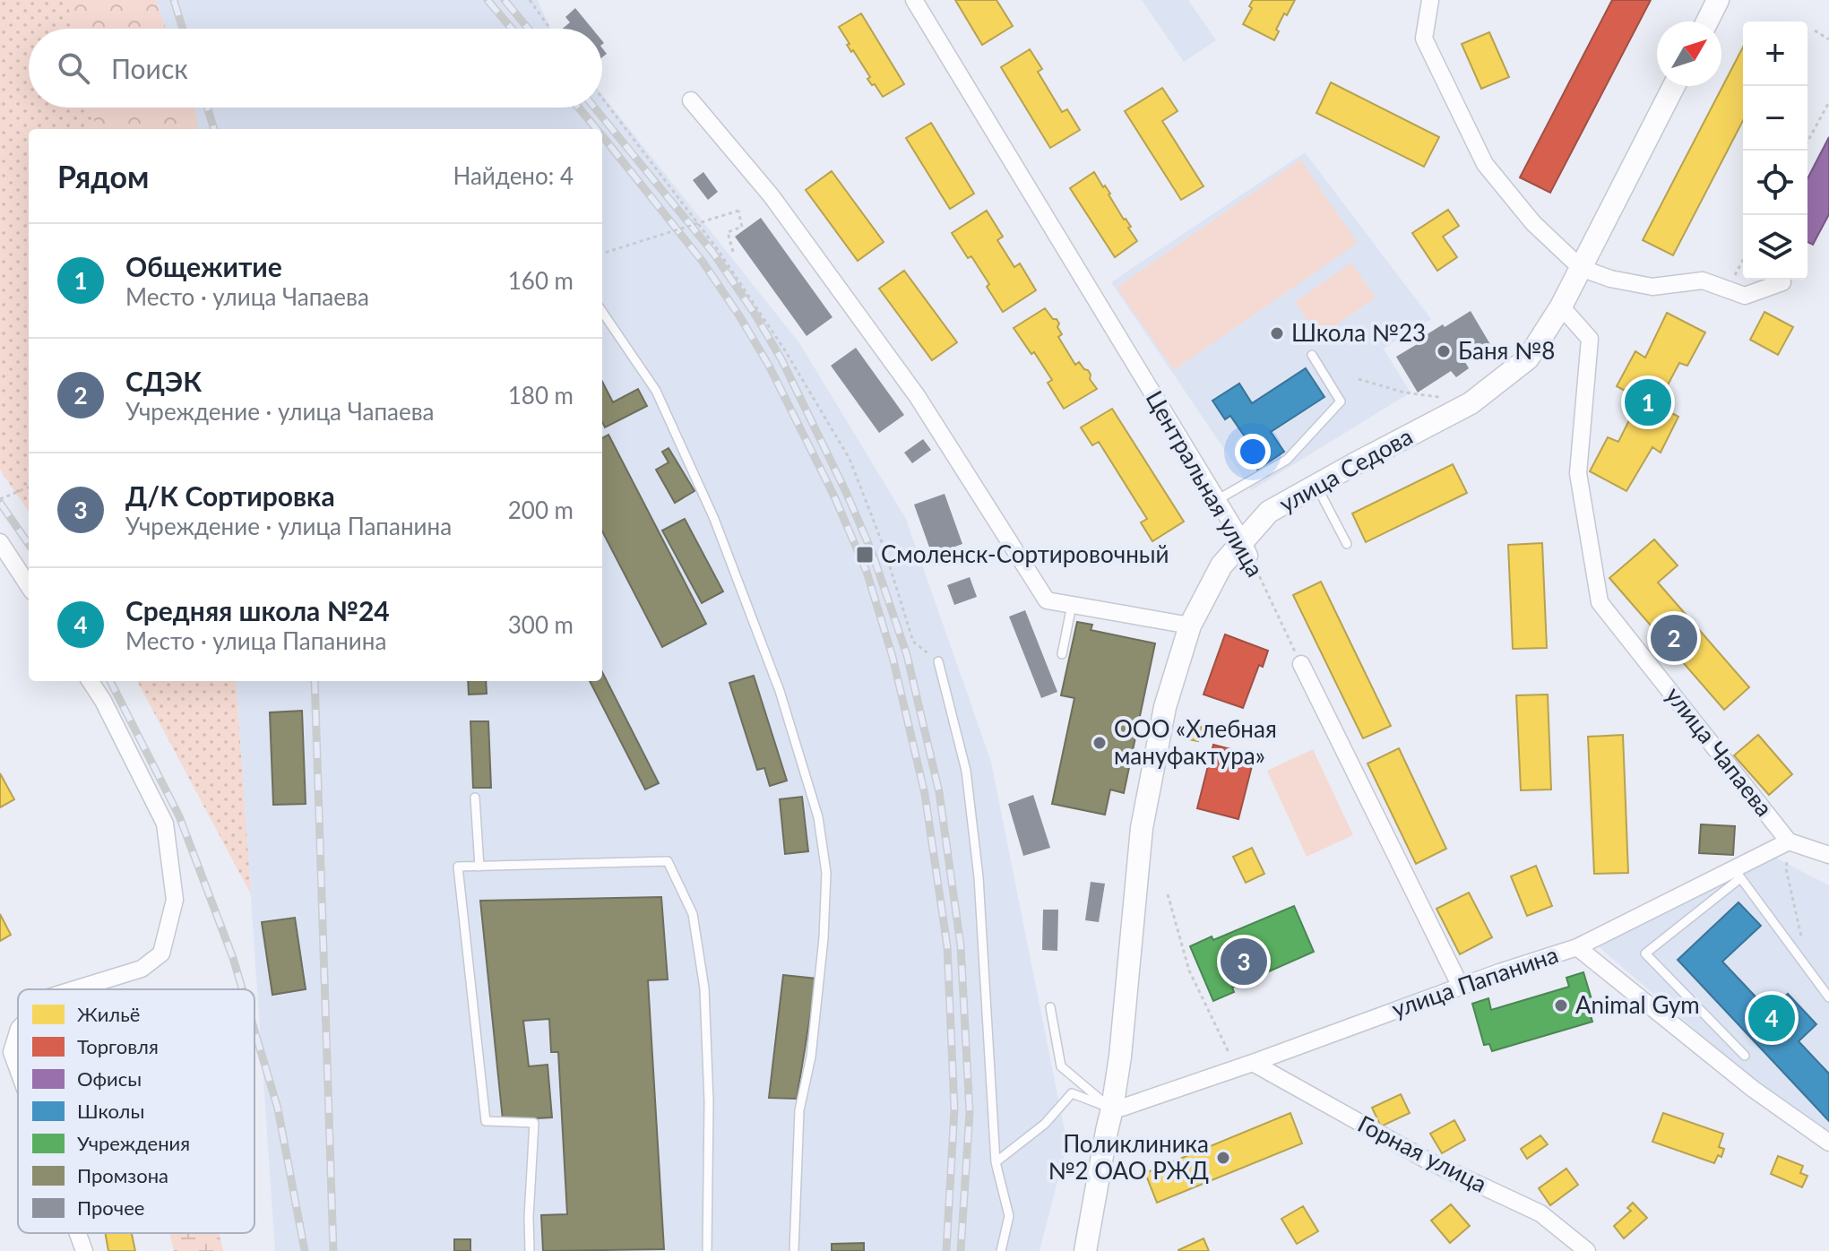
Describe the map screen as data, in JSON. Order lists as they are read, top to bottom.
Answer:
{
  "streets": {
    "street": [
      "улица Седова",
      "Центральная улица",
      "улица Чапаева",
      "улица Папанина",
      "Горная улица"
    ]
  },
  "crossings": [
    ["улица Седова", "Центральная улица"],
    ["улица Седова", "улица Чапаева"],
    ["улица Седова", "улица Папанина"],
    ["улица Папанина", "Горная улица"]
  ],
  "places": {
    "other": [
      "Школа №23",
      "Баня №8",
      "ООО «Хлебная мануфактура»",
      "Animal Gym",
      "Поликлиника №2 ОАО РЖД"
    ],
    "transit": ["Смоленск-Сортировочный"]
  },
  "legend": [
    "Жильё",
    "Торговля",
    "Офисы",
    "Школы",
    "Учреждения",
    "Промзона",
    "Прочее"
  ],
  "north": "top right",
  "page": {
    "map_buttons": ["+", "−"],
    "search": "Поиск",
    "heading": ["Рядом", "Найдено: 4"],
    "list": [
      {
        "mark": "1",
        "name": "Общежитие",
        "note": "Место · улица Чапаева",
        "value": "160 m"
      },
      {
        "mark": "2",
        "name": "СДЭК",
        "note": "Учреждение · улица Чапаева",
        "value": "180 m"
      },
      {
        "mark": "3",
        "name": "Д/К Сортировка",
        "note": "Учреждение · улица Папанина",
        "value": "200 m"
      },
      {
        "mark": "4",
        "name": "Средняя школа №24",
        "note": "Место · улица Папанина",
        "value": "300 m"
      }
    ],
    "pins": [
      "1",
      "2",
      "3",
      "4"
    ]
  }
}
